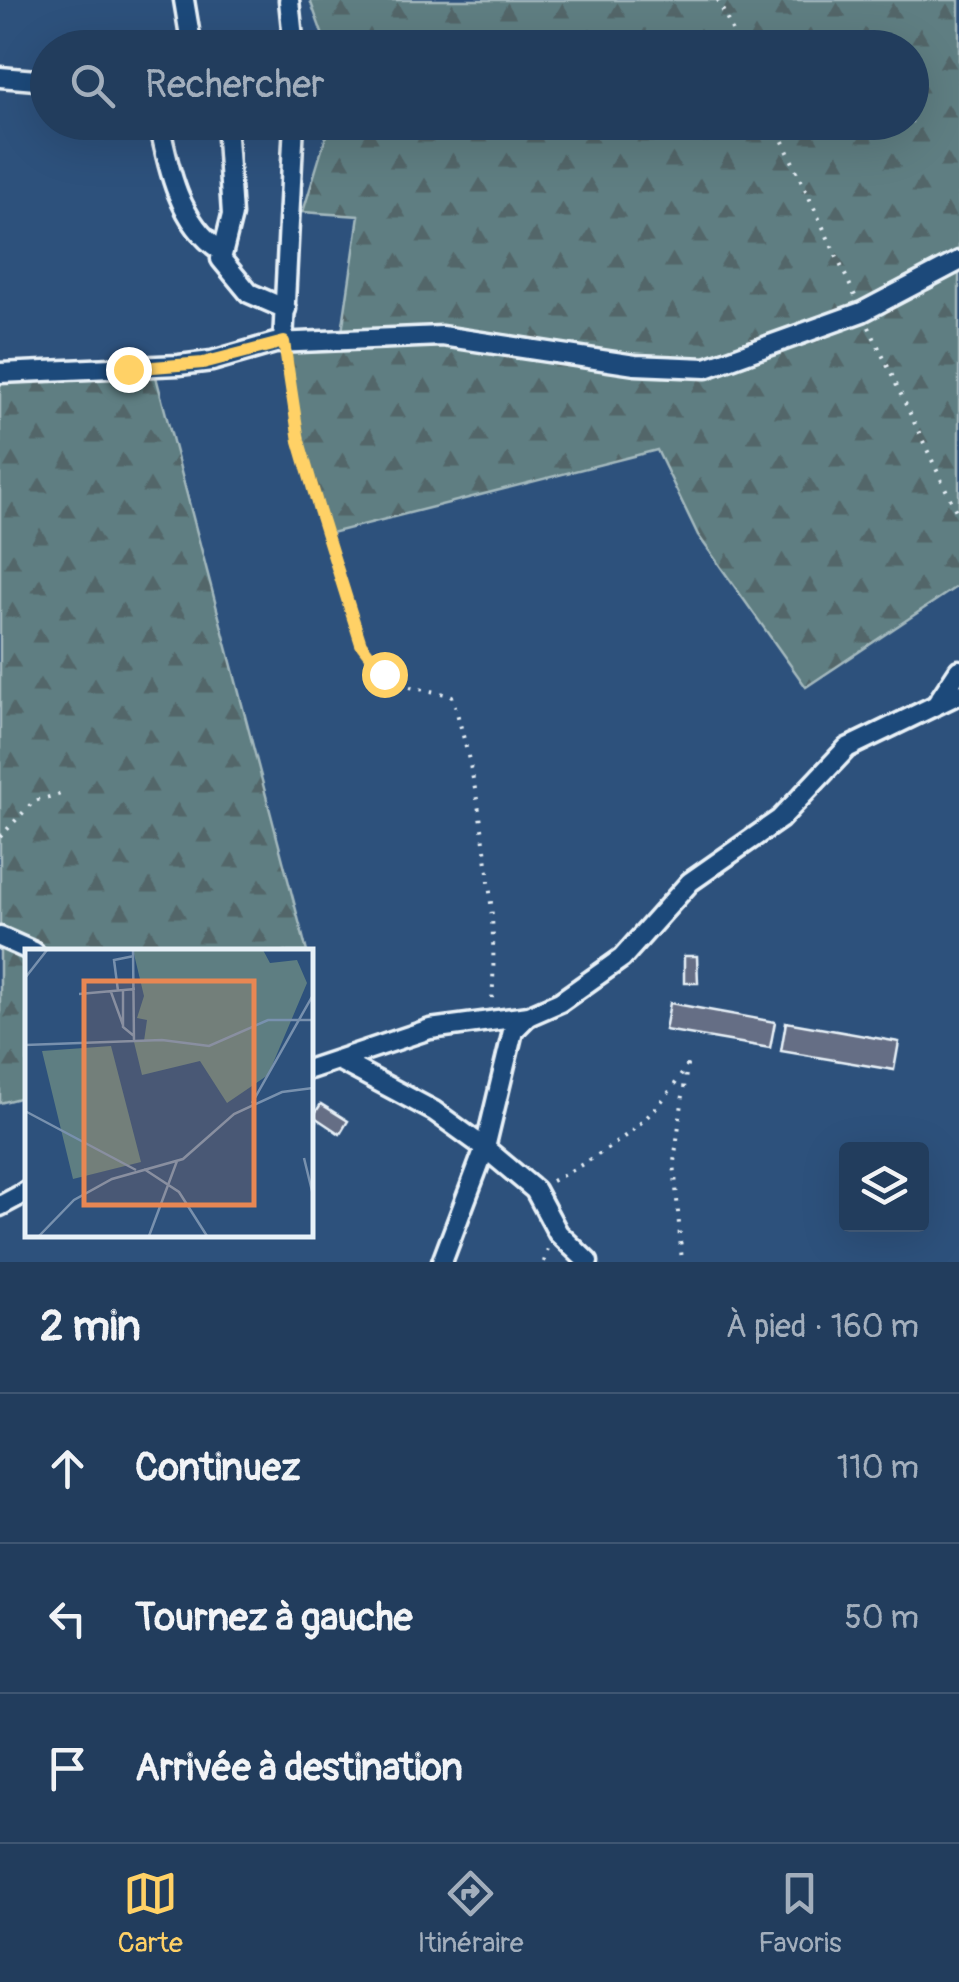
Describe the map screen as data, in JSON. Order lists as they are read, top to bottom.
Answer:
{
  "page": {
    "search": "Rechercher",
    "heading": ["2 min", "À pied · 160 m"],
    "list": [
      ["Continuez", "110 m"],
      ["Tournez à gauche", "50 m"],
      "Arrivée à destination"
    ],
    "nav": ["Carte", "Itinéraire", "Favoris"]
  }
}
